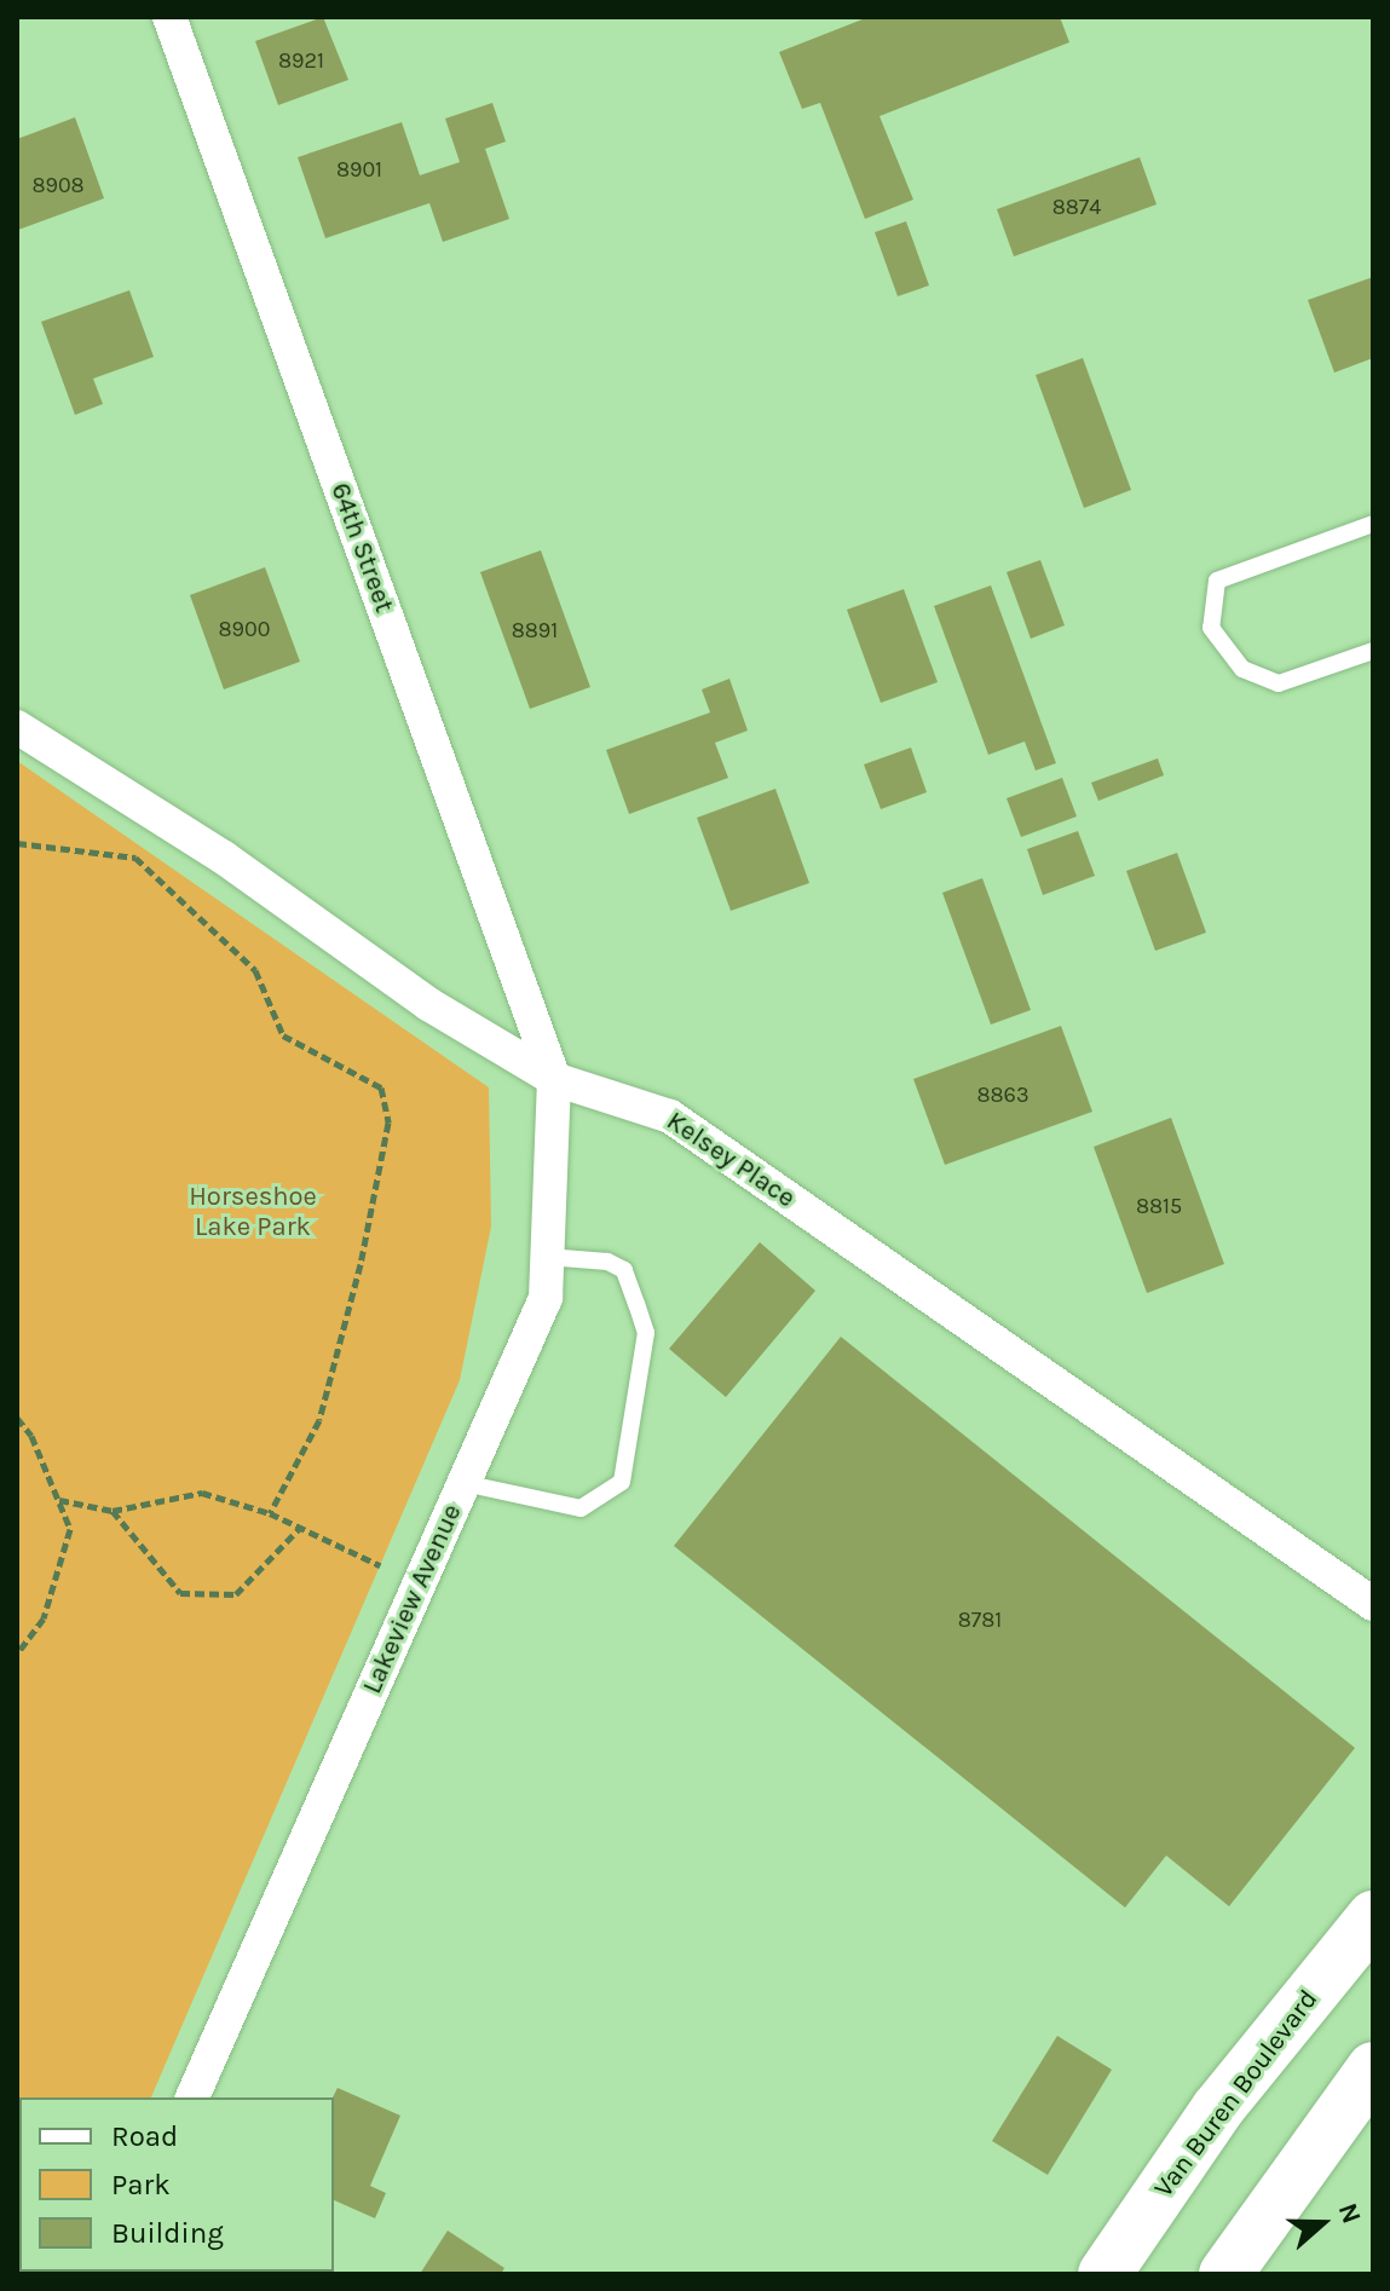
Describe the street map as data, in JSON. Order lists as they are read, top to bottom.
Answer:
{
  "streets": {
    "main road": ["Van Buren Boulevard"],
    "street": ["64th Street", "Kelsey Place", "Lakeview Avenue"]
  },
  "crossings": [
    ["64th Street", "Kelsey Place"],
    ["64th Street", "Lakeview Avenue"],
    ["Kelsey Place", "Lakeview Avenue"]
  ],
  "parks": ["Horseshoe Lake Park"],
  "house_numbers": [
    "8921",
    "8901",
    "8908",
    "8874",
    "8900",
    "8891",
    "8863",
    "8815",
    "8781"
  ],
  "legend": ["Road", "Park", "Building"],
  "north": "right"
}
